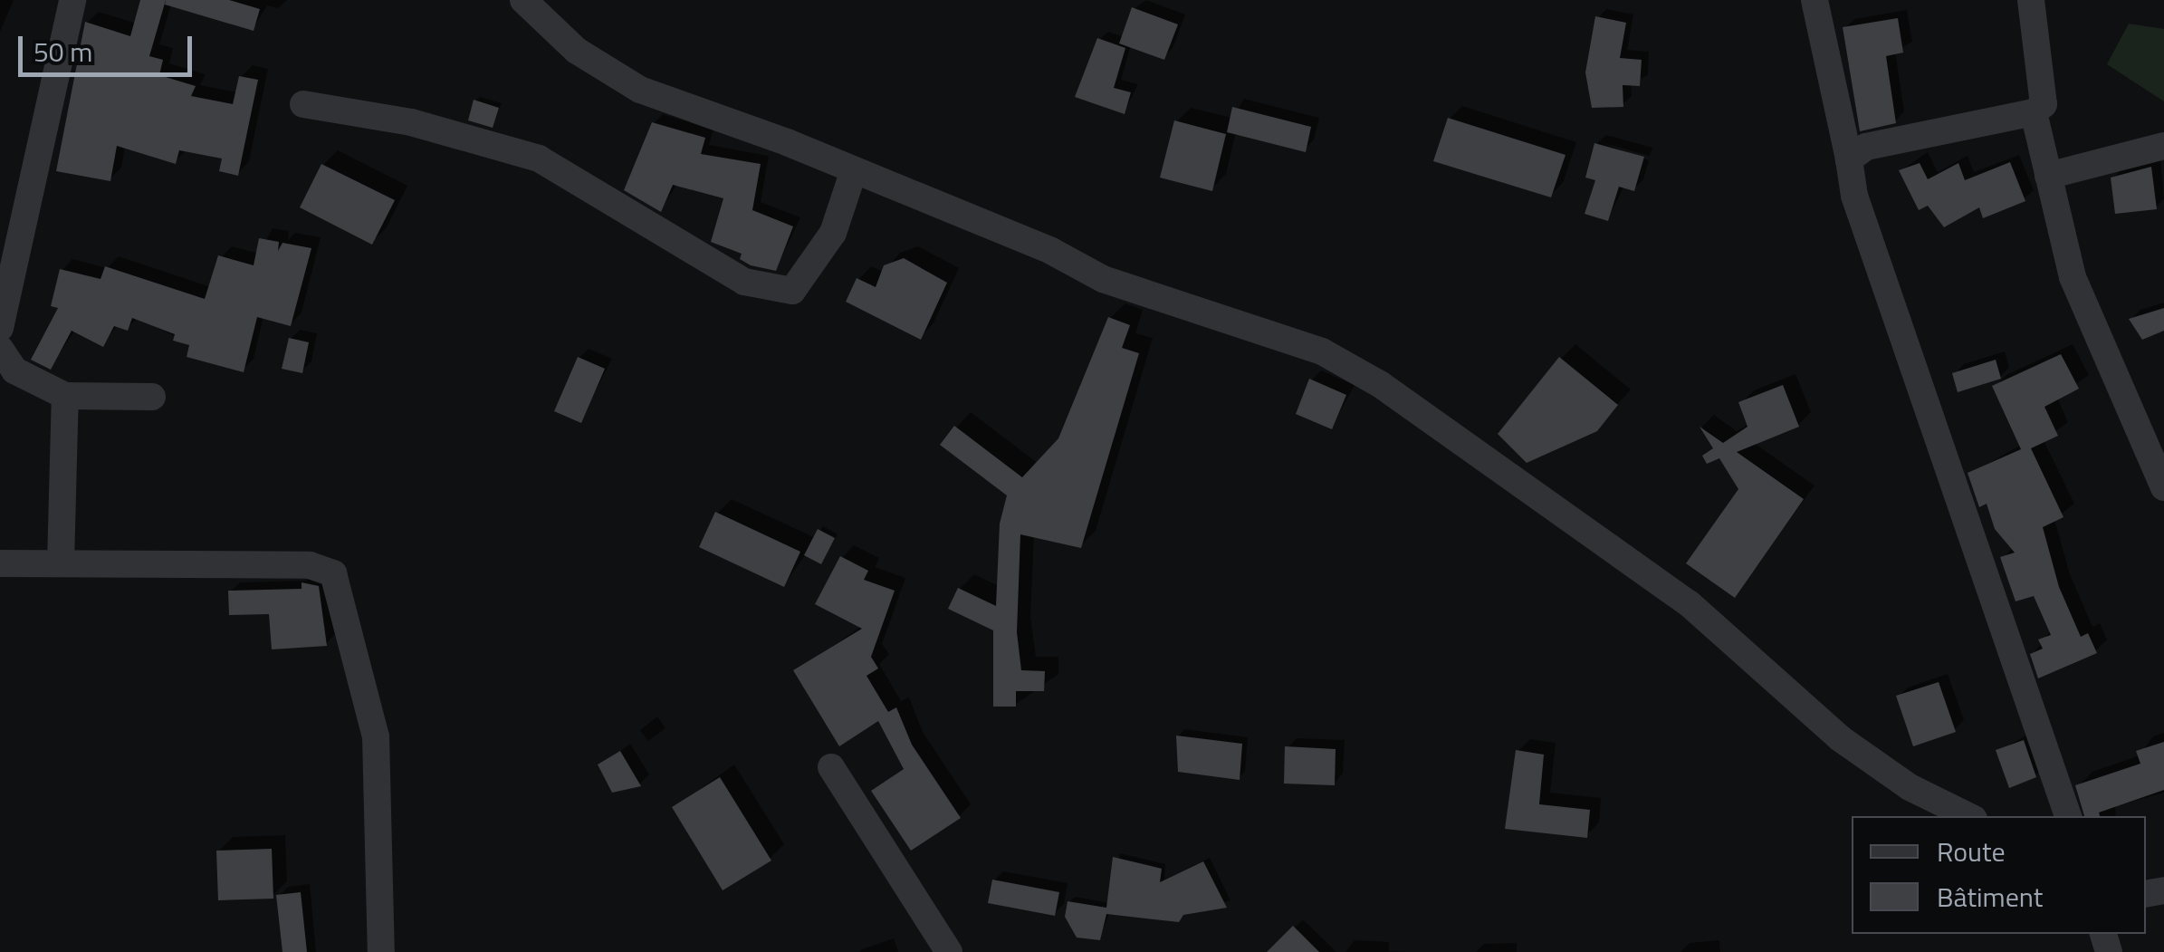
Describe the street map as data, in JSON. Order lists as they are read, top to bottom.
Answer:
{
  "legend": ["Route", "Bâtiment"],
  "scale_bar": "50 m"
}
